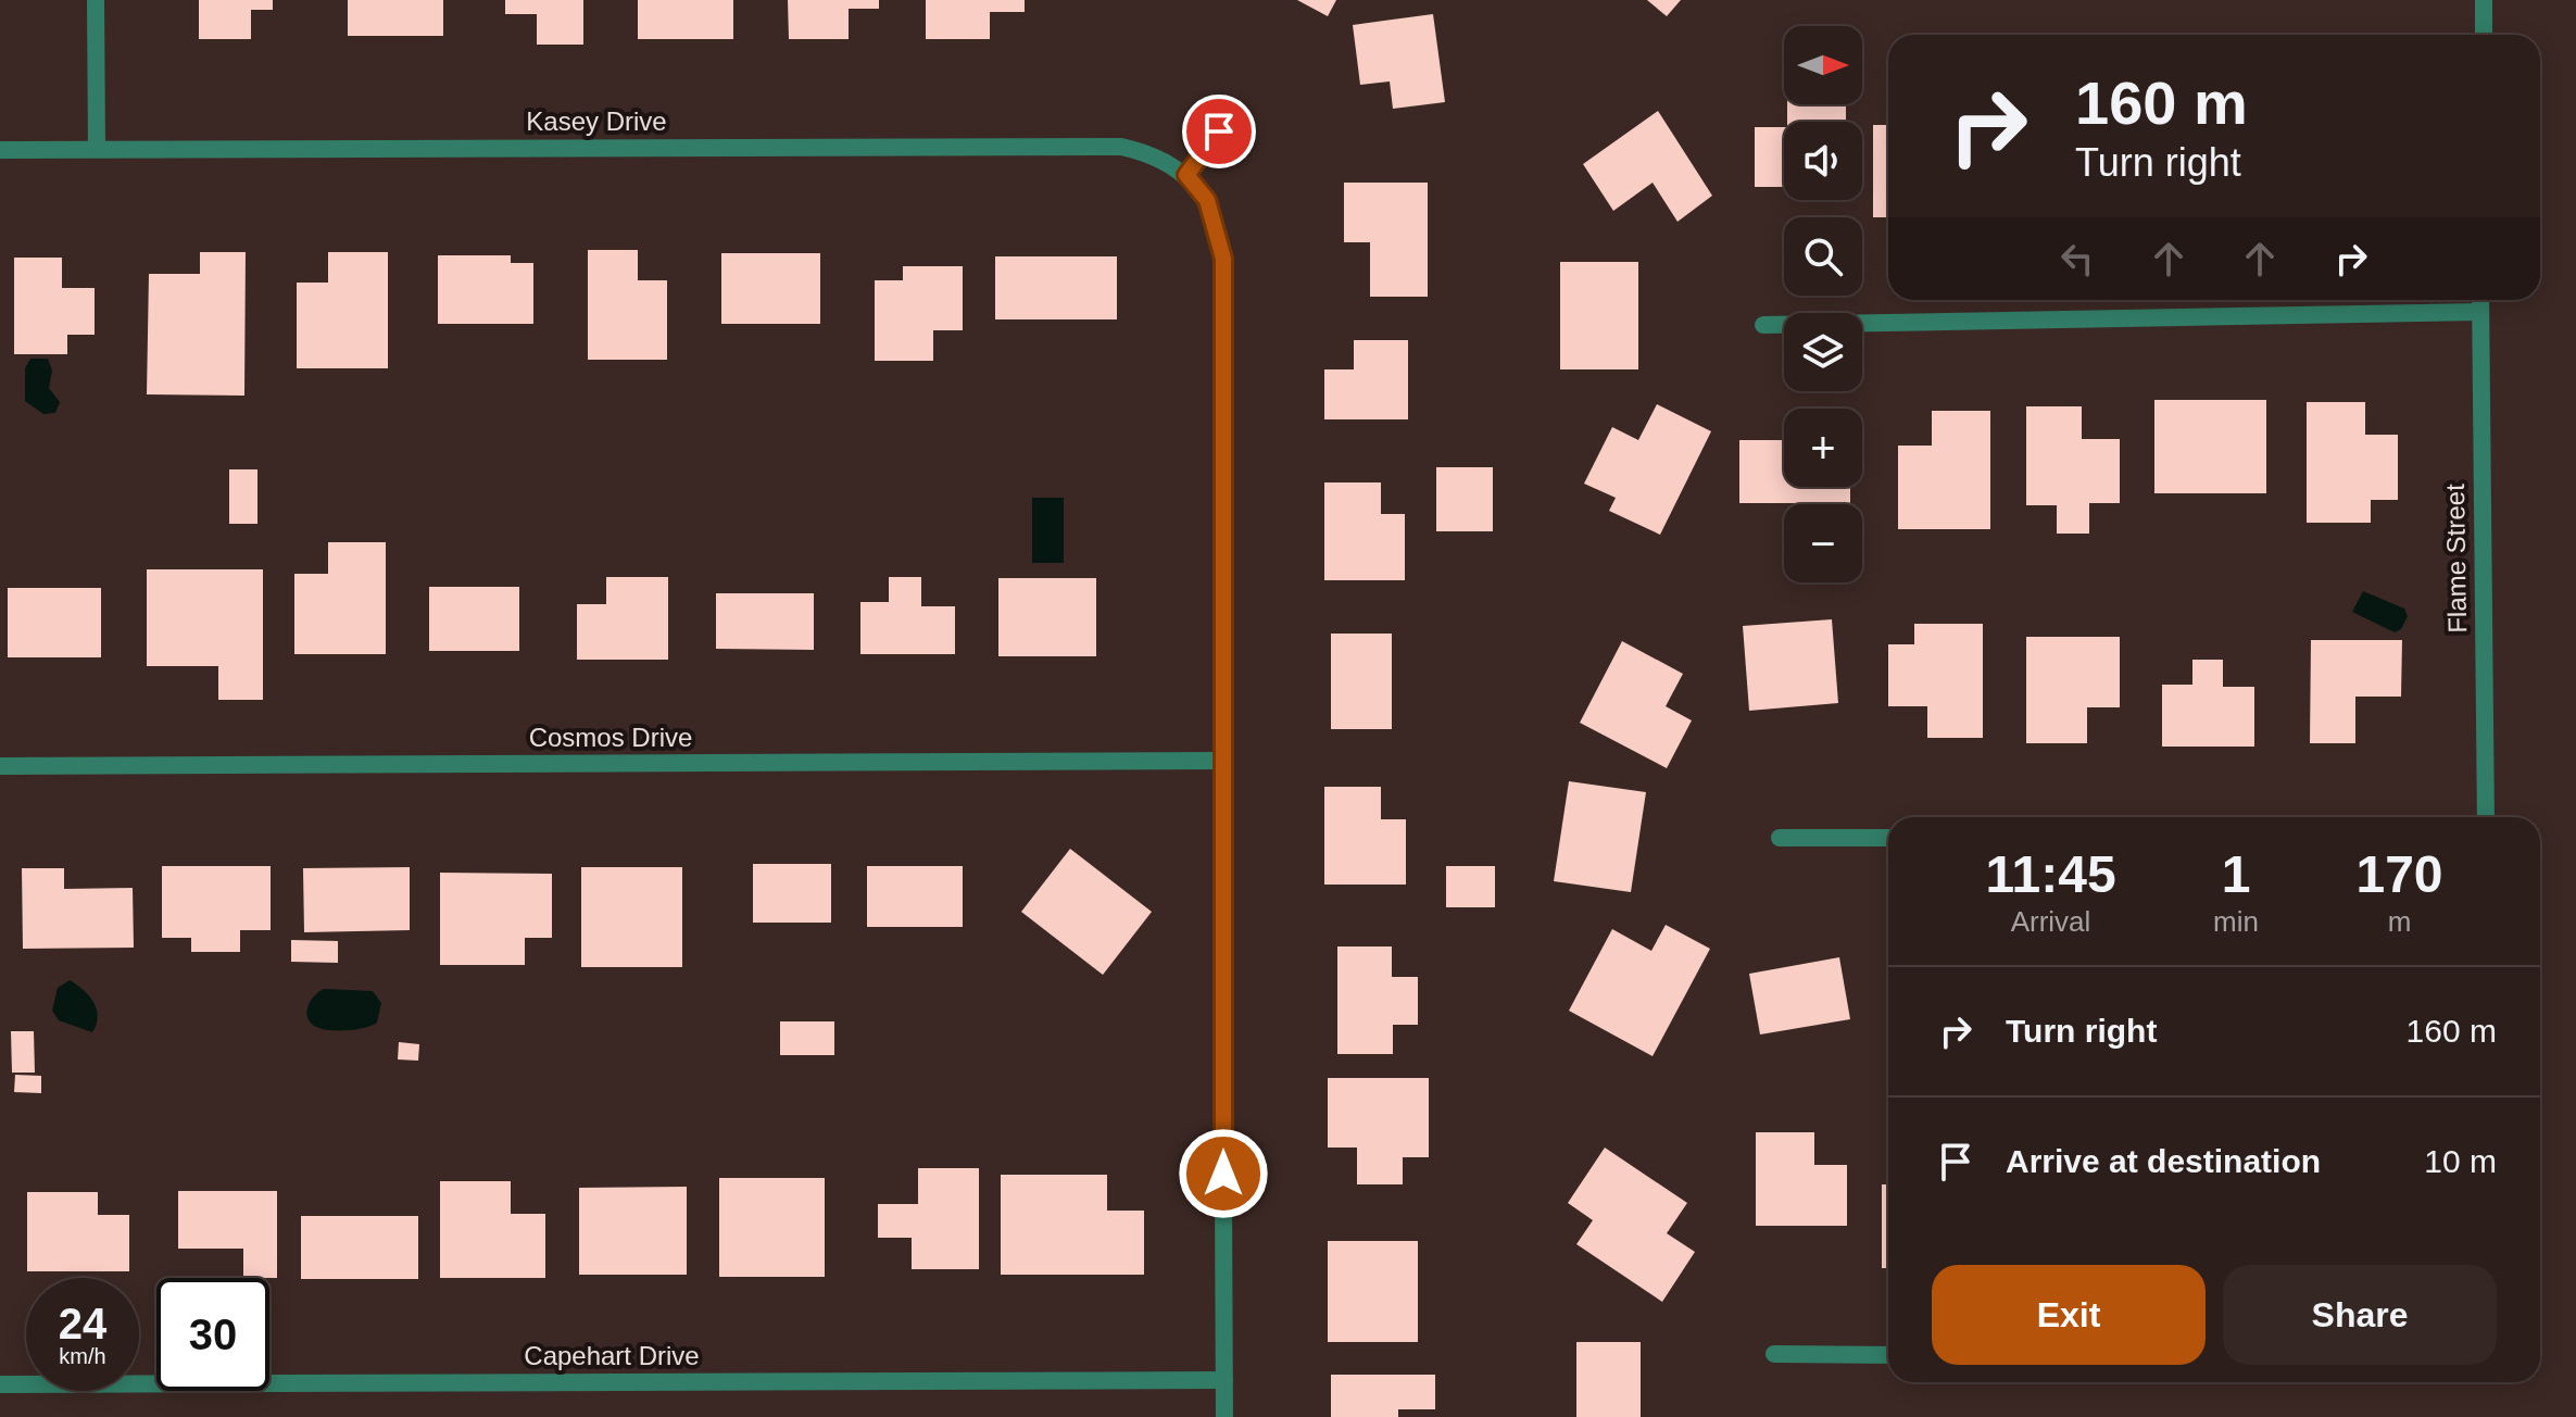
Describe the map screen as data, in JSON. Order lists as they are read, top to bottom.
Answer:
{
  "streets": {
    "street": [
      "Kasey Drive",
      "Flame Street",
      "Cosmos Drive",
      "Capehart Drive"
    ]
  },
  "north": "right",
  "page": {
    "map_buttons": ["+", "−"],
    "turn": ["160 m", "Turn right"],
    "eta": [
      "11:45",
      "Arrival",
      "1",
      "min",
      "170",
      "m"
    ],
    "list": [
      {
        "name": "Turn right",
        "value": "160 m"
      },
      {
        "name": "Arrive at destination",
        "value": "10 m"
      }
    ],
    "buttons": ["Exit", "Share"],
    "speed": "24 km/h",
    "limit": "30"
  }
}
